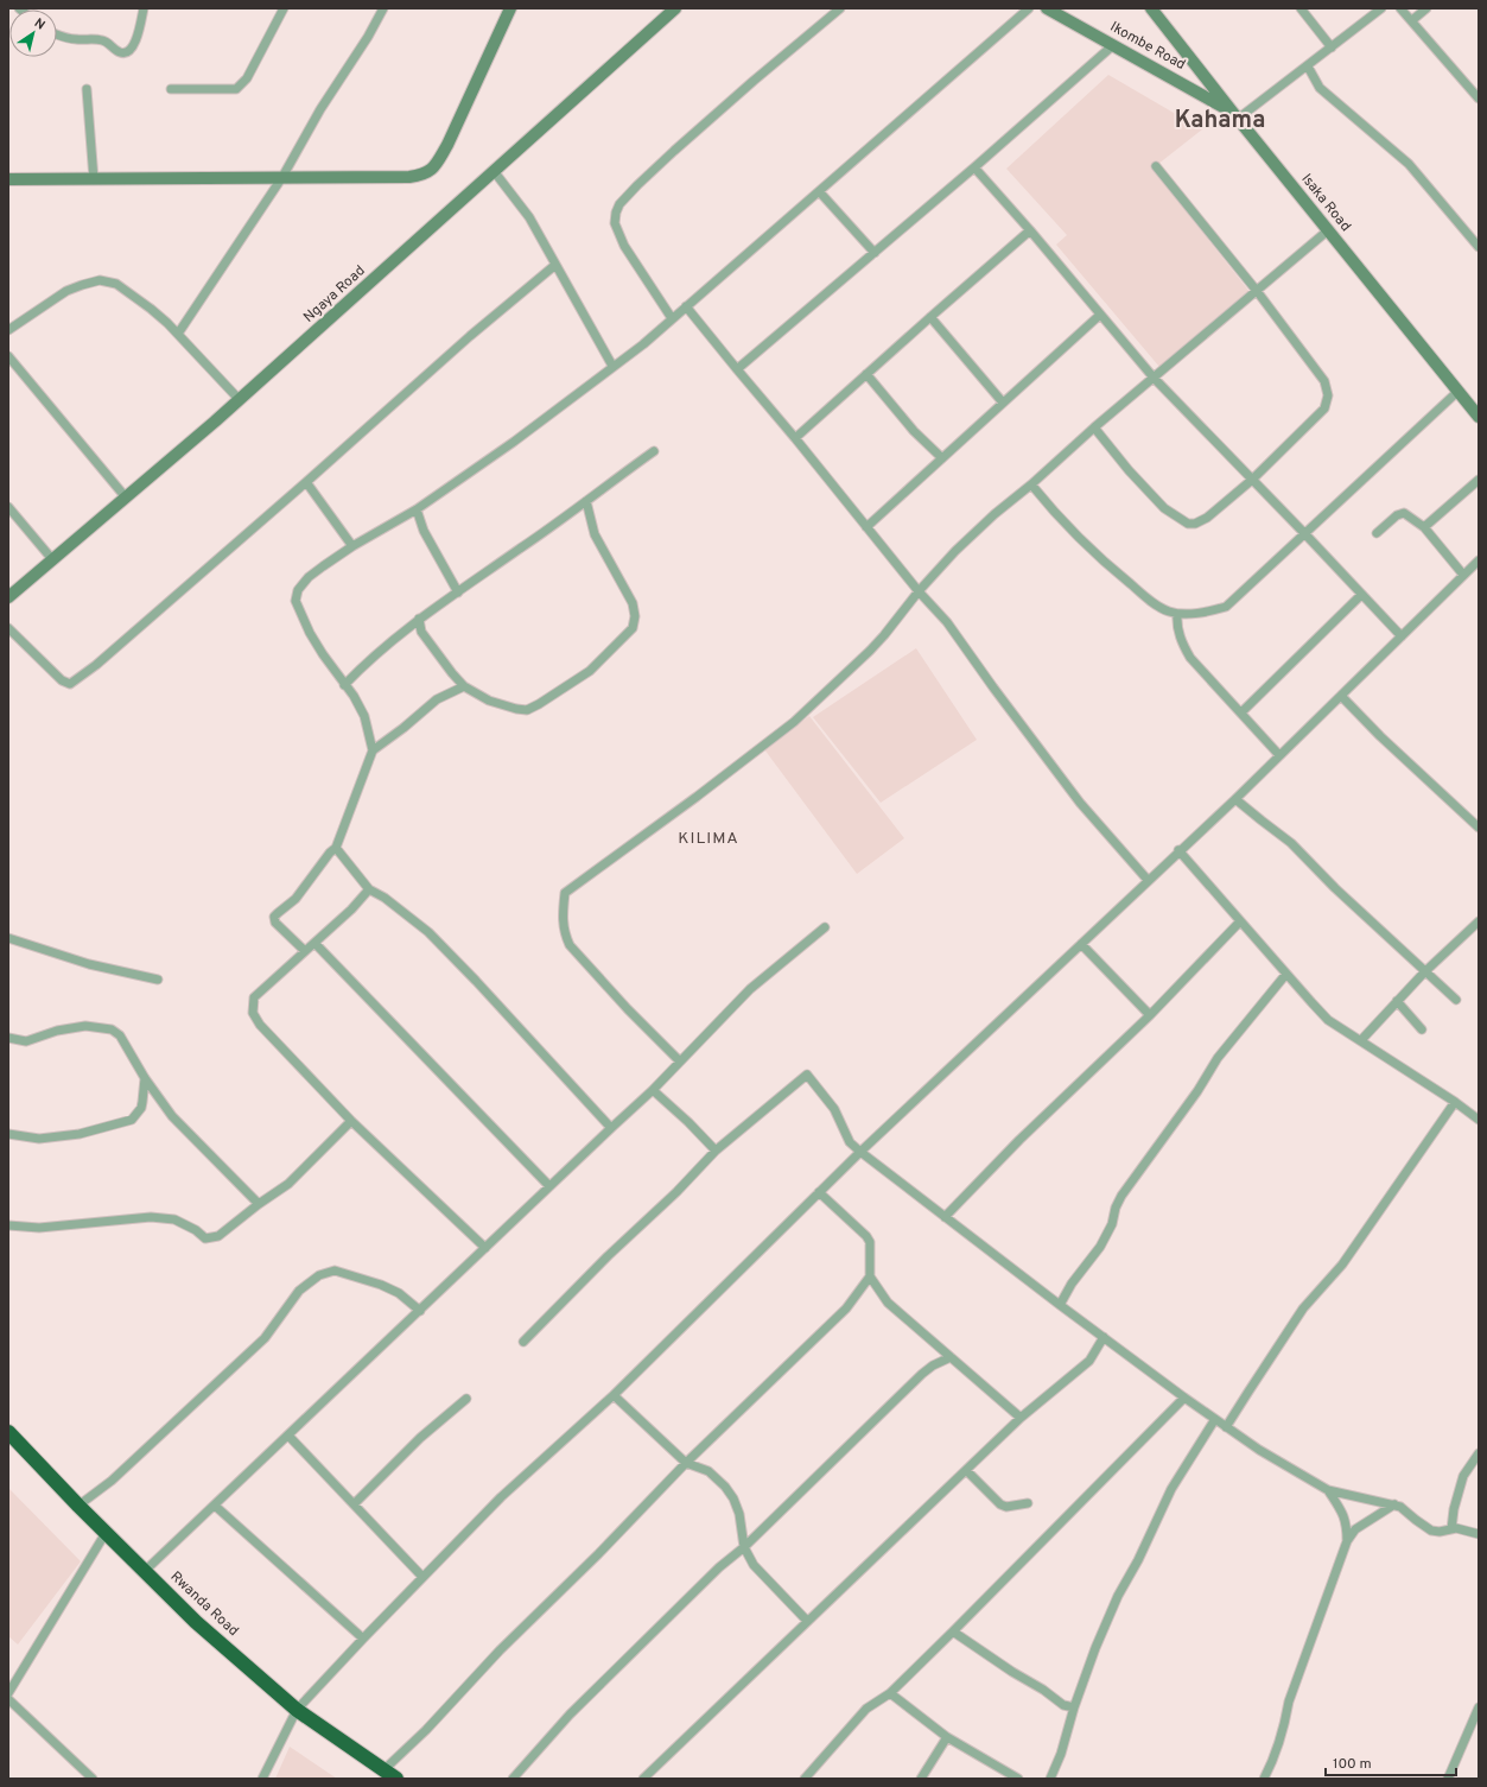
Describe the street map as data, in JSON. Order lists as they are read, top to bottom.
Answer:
{
  "streets": {
    "highway": ["Rwanda Road"],
    "street": ["Ikombe Road", "Isaka Road", "Ngaya Road"]
  },
  "crossings": [
    ["Ikombe Road", "Isaka Road"]
  ],
  "districts": ["Kahama", "KILIMA"],
  "scale_bar": "100 m",
  "north": "top right"
}
